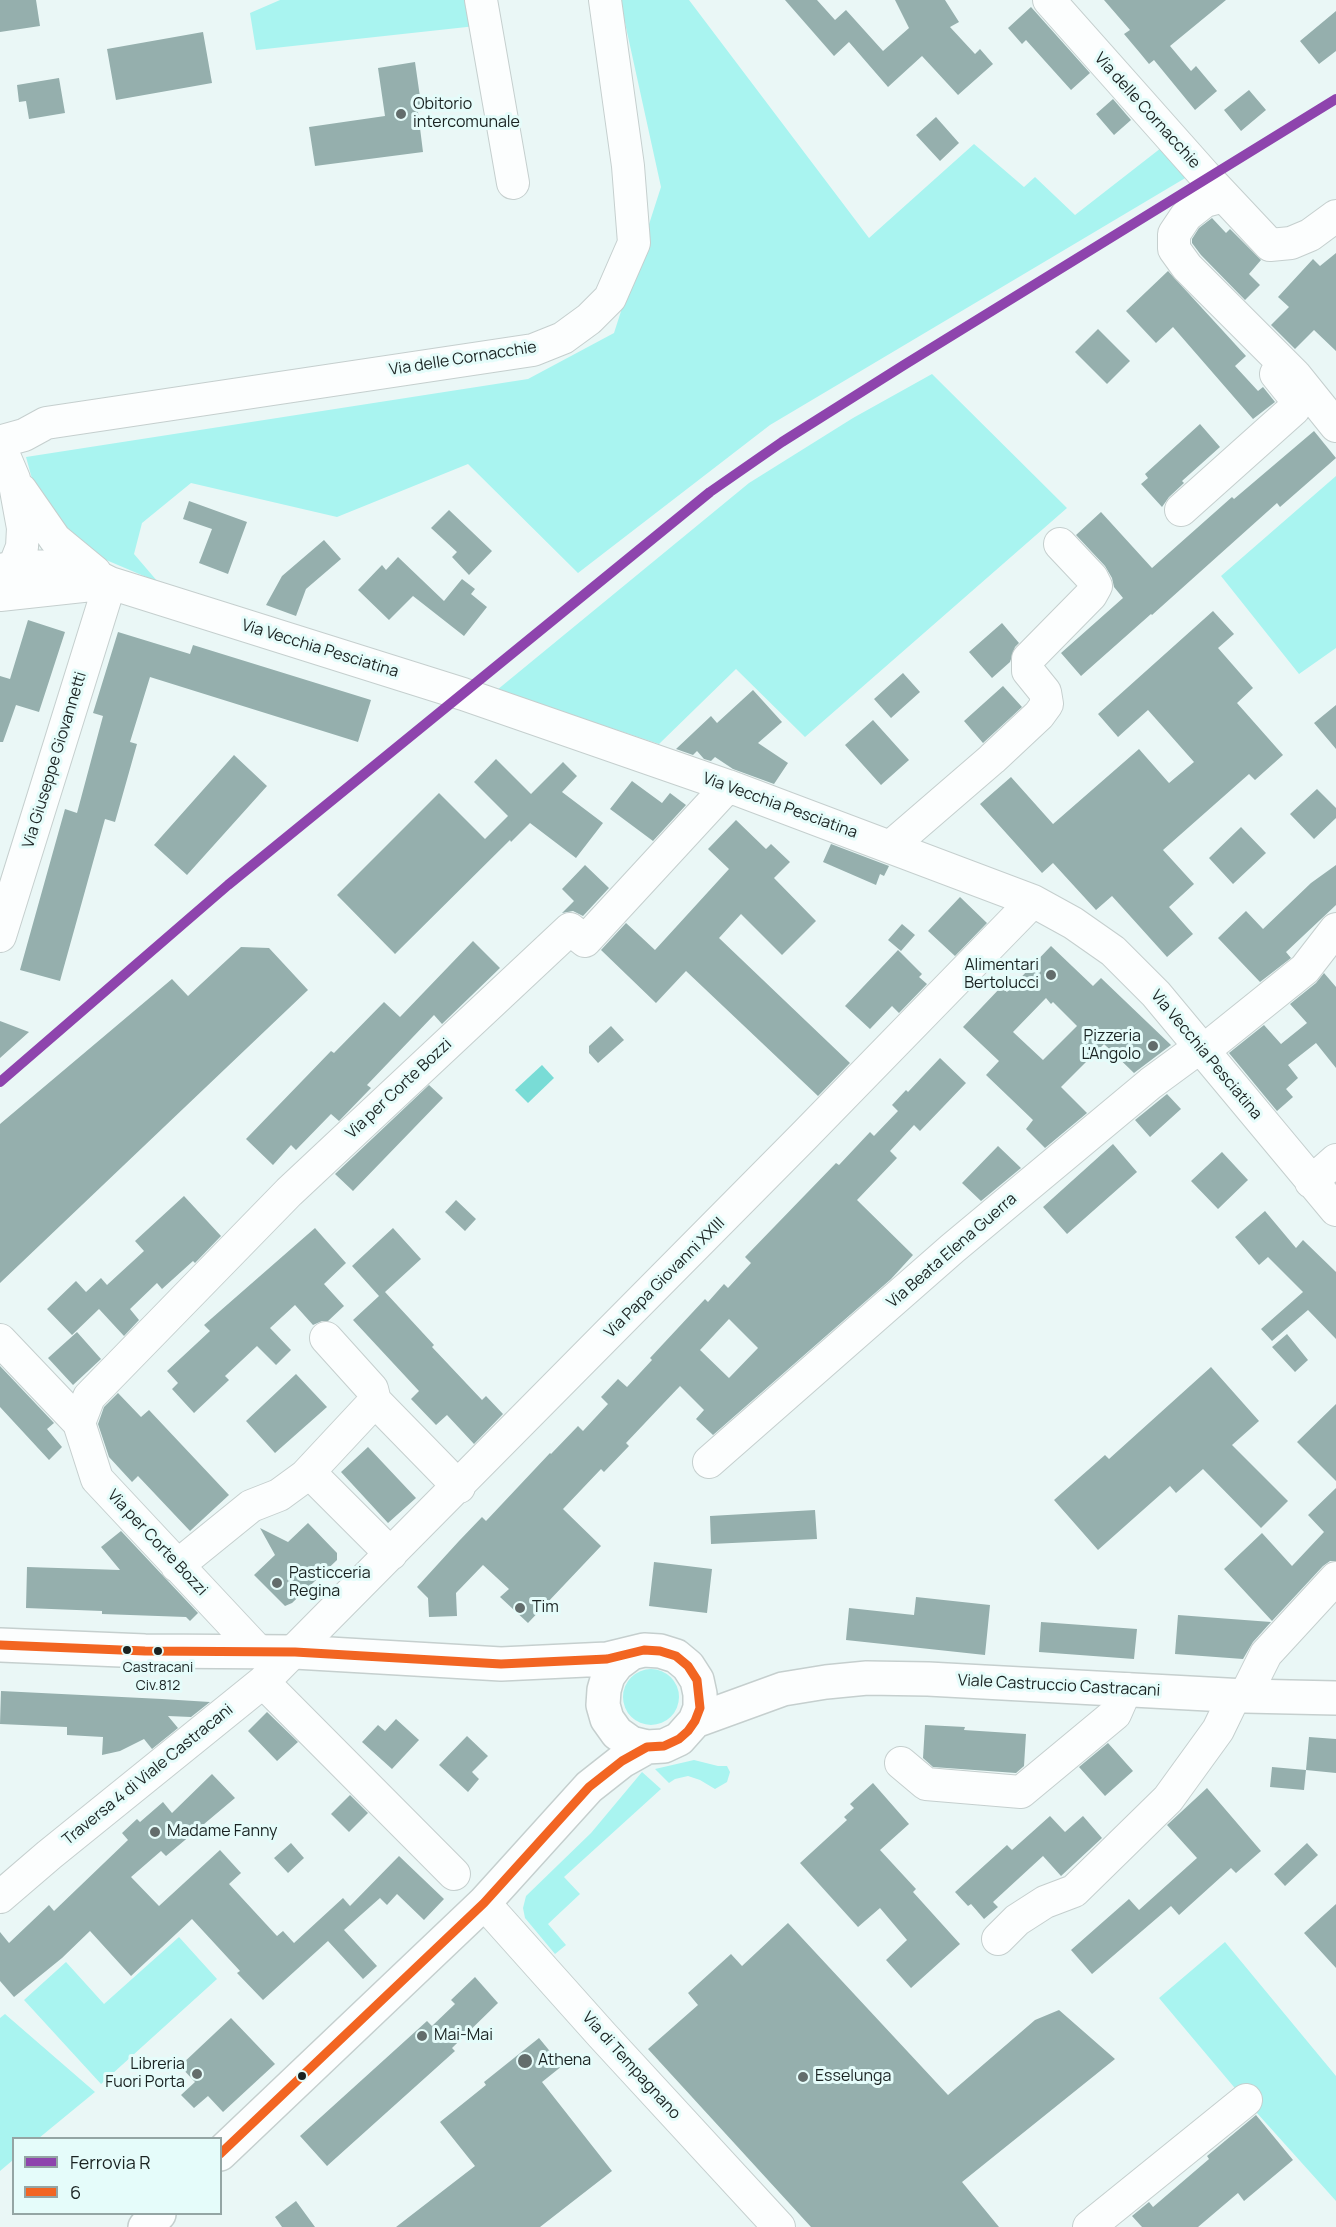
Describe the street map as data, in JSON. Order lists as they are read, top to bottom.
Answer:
{
  "streets": {
    "main road": ["Viale Castruccio Castracani"],
    "street": [
      "Via delle Cornacchie",
      "Via Vecchia Pesciatina",
      "Via Giuseppe Giovannetti",
      "Via per Corte Bozzi",
      "Via Beata Elena Guerra",
      "Via Papa Giovanni XXIII",
      "Traversa 4 di Viale Castracani",
      "Via di Tempagnano"
    ]
  },
  "crossings": [
    ["Via Vecchia Pesciatina", "Via Giuseppe Giovannetti"],
    ["Via Vecchia Pesciatina", "Via per Corte Bozzi"],
    ["Via Vecchia Pesciatina", "Via Beata Elena Guerra"],
    ["Via Vecchia Pesciatina", "Via Papa Giovanni XXIII"],
    ["Via Papa Giovanni XXIII", "Traversa 4 di Viale Castracani"]
  ],
  "places": [
    "Obitorio intercomunale",
    "Alimentari Bertolucci",
    "Pizzeria L'Angolo",
    "Pasticceria Regina",
    "Tim",
    "Castracani Civ.812",
    "Madame Fanny",
    "Mai-Mai",
    "Athena",
    "Libreria Fuori Porta",
    "Esselunga"
  ],
  "lines": ["rail line R", "transit line 6"],
  "legend": ["Ferrovia R", "6"]
}
